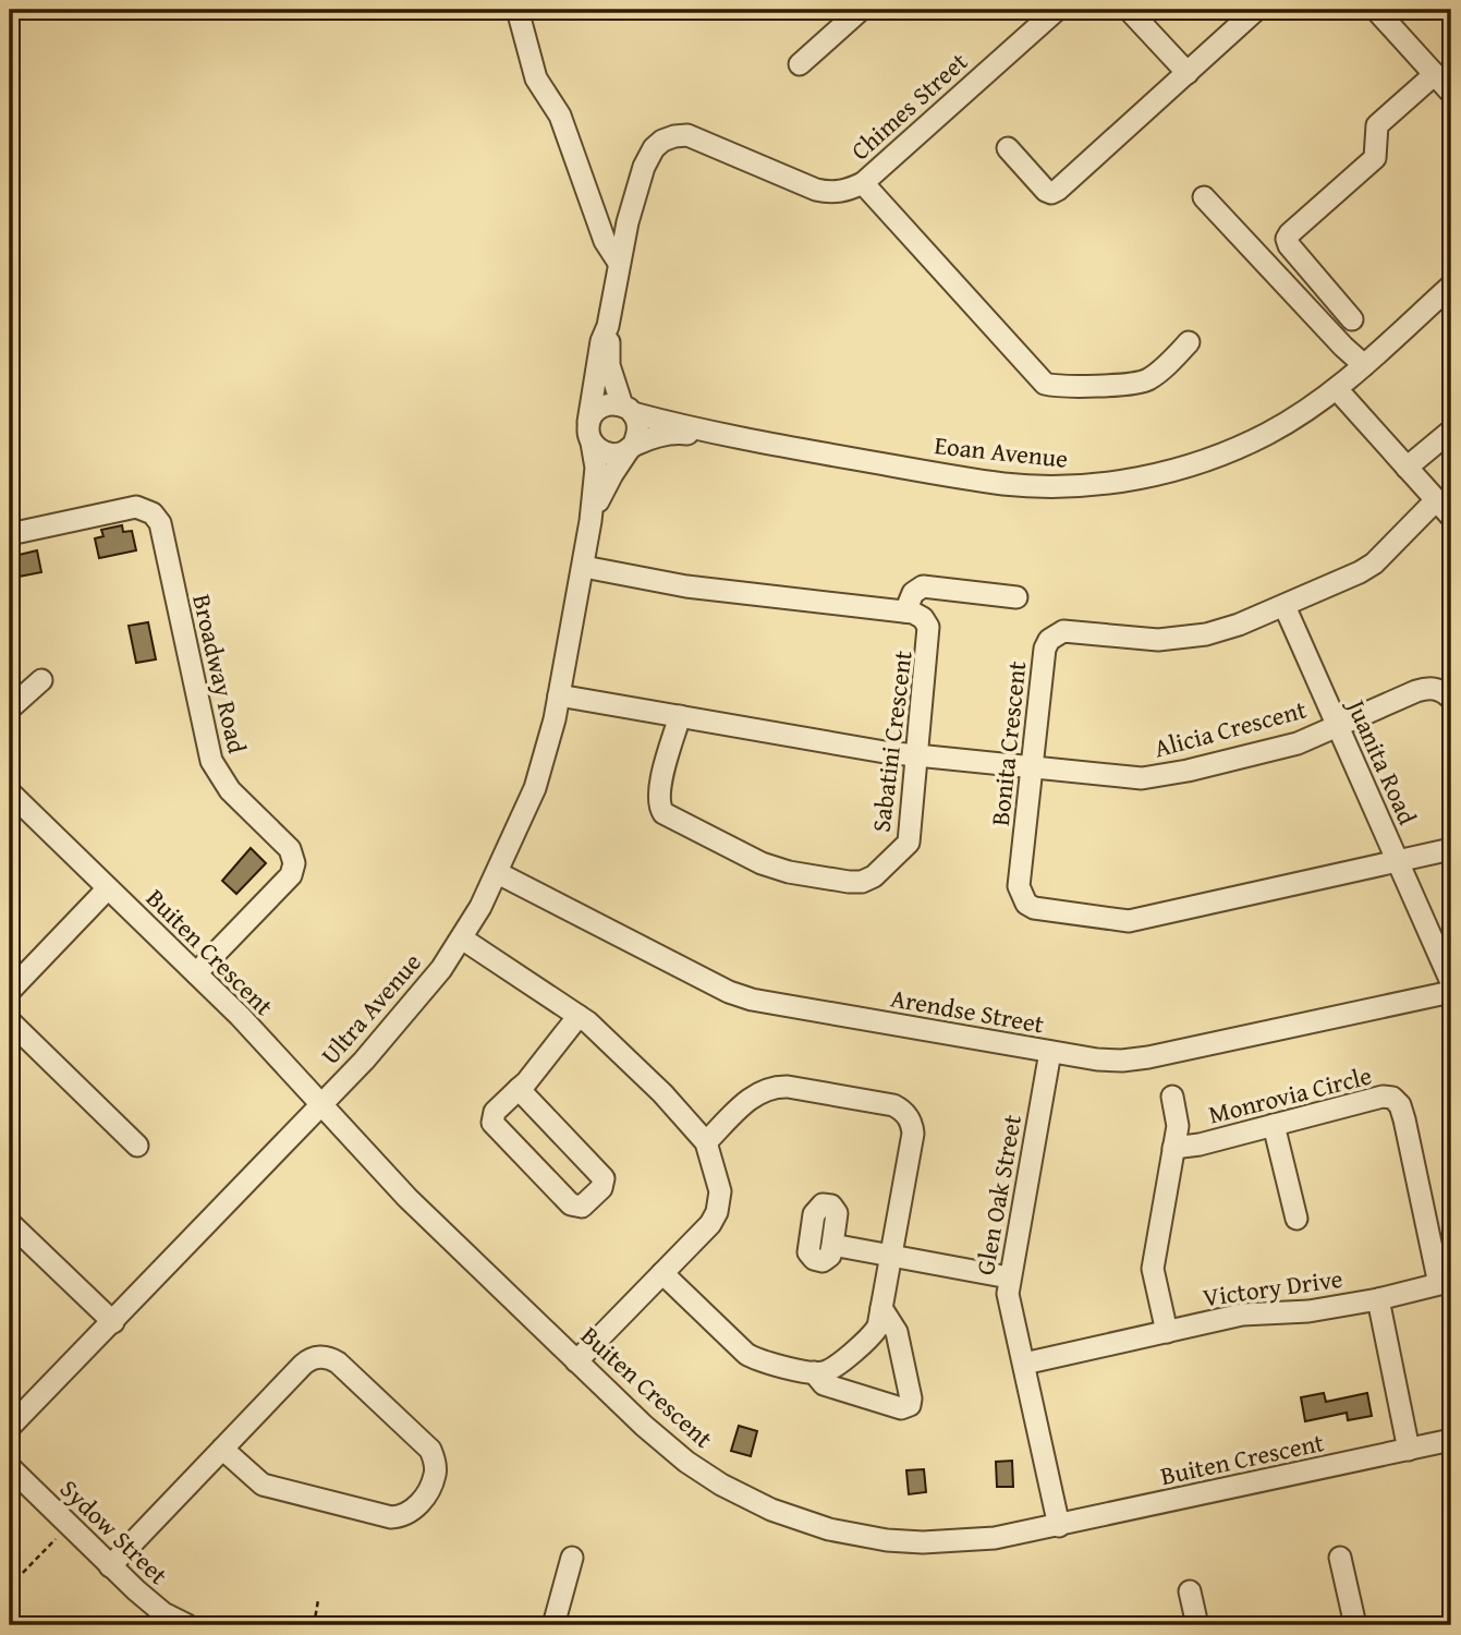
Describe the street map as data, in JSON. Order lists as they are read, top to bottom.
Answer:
{
  "streets": {
    "street": [
      "Chimes Street",
      "Eoan Avenue",
      "Broadway Road",
      "Alicia Crescent",
      "Sabatini Crescent",
      "Bonita Crescent",
      "Juanita Road",
      "Buiten Crescent",
      "Ultra Avenue",
      "Arendse Street",
      "Monrovia Circle",
      "Glen Oak Street",
      "Victory Drive",
      "Sydow Street"
    ]
  },
  "crossings": [
    ["Chimes Street", "Eoan Avenue"],
    ["Chimes Street", "Ultra Avenue"],
    ["Eoan Avenue", "Ultra Avenue"],
    ["Broadway Road", "Buiten Crescent"],
    ["Alicia Crescent", "Sabatini Crescent"],
    ["Alicia Crescent", "Bonita Crescent"],
    ["Alicia Crescent", "Juanita Road"],
    ["Alicia Crescent", "Ultra Avenue"],
    ["Bonita Crescent", "Juanita Road"],
    ["Buiten Crescent", "Ultra Avenue"],
    ["Buiten Crescent", "Glen Oak Street"],
    ["Buiten Crescent", "Victory Drive"],
    ["Ultra Avenue", "Arendse Street"],
    ["Arendse Street", "Glen Oak Street"],
    ["Monrovia Circle", "Victory Drive"],
    ["Glen Oak Street", "Victory Drive"]
  ]
}
